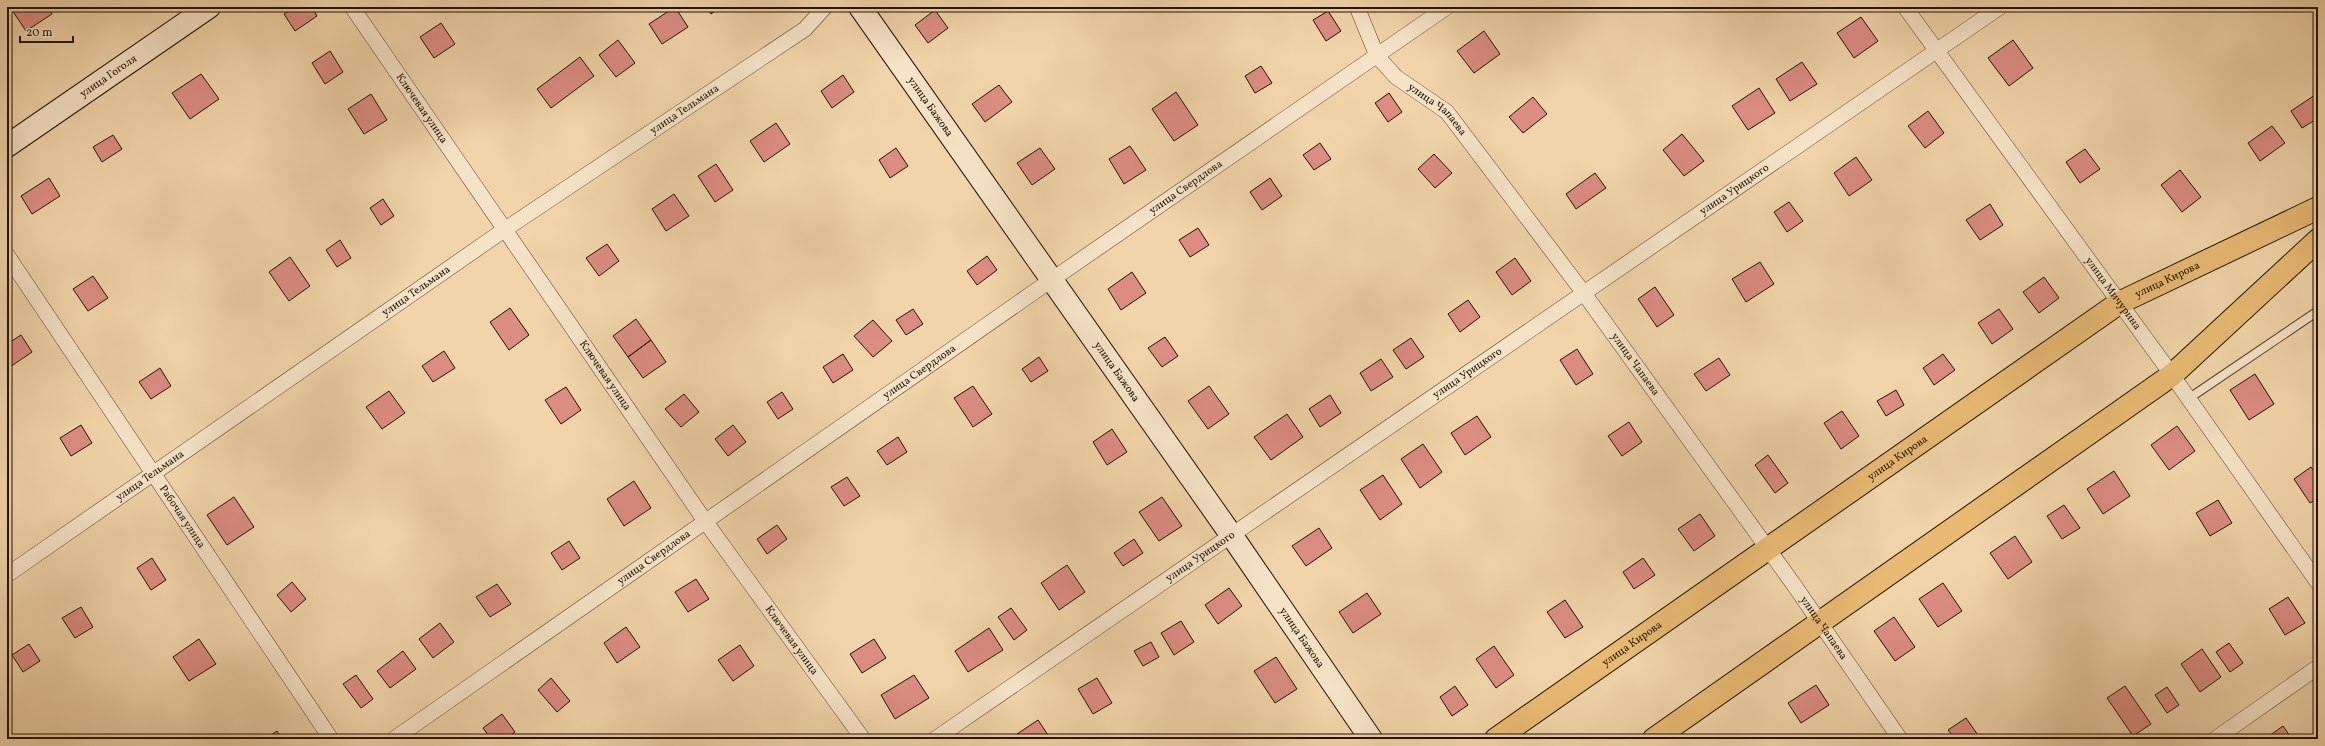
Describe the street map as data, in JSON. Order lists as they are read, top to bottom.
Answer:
{
  "streets": {
    "main road": ["улица Кирова"],
    "street": [
      "улица Гоголя",
      "улица Бажова",
      "Ключевая улица",
      "улица Тельмана",
      "улица Чапаева",
      "улица Свердлова",
      "улица Урицкого",
      "улица Мичурина",
      "Рабочая улица"
    ]
  },
  "crossings": [
    ["улица Бажова", "улица Свердлова"],
    ["улица Бажова", "улица Урицкого"],
    ["Ключевая улица", "улица Тельмана"],
    ["Ключевая улица", "улица Свердлова"],
    ["улица Тельмана", "Рабочая улица"],
    ["улица Чапаева", "улица Свердлова"],
    ["улица Чапаева", "улица Урицкого"],
    ["улица Чапаева", "улица Кирова"],
    ["улица Урицкого", "улица Мичурина"],
    ["улица Кирова", "улица Мичурина"]
  ],
  "scale_bar": "20 m"
}
